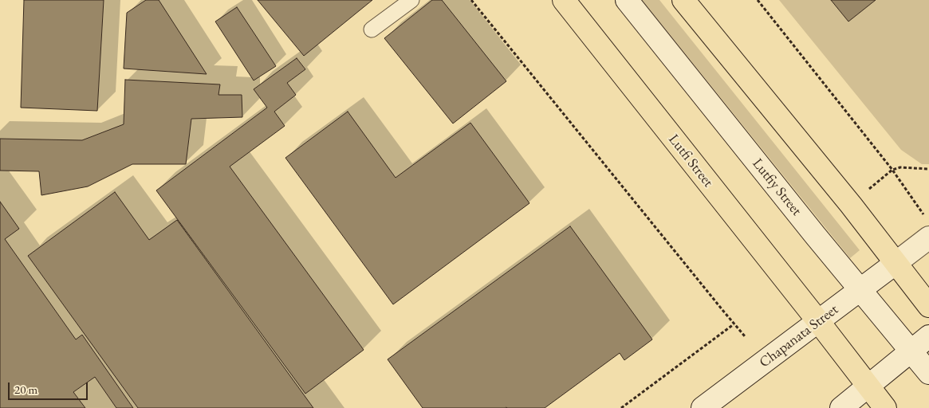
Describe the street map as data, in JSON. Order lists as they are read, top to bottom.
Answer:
{
  "streets": {
    "main road": ["Lutfi Street", "Lutfiy Street", "Chapanata Street"]
  },
  "crossings": [
    ["Lutfi Street", "Chapanata Street"],
    ["Lutfiy Street", "Chapanata Street"]
  ],
  "scale_bar": "20 m"
}
